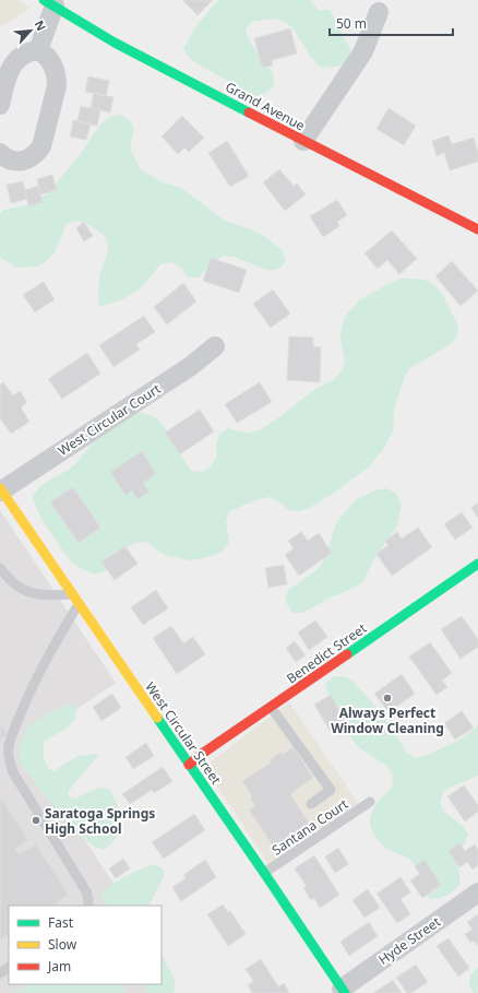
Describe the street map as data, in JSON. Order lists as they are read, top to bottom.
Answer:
{
  "streets": {
    "street": [
      "Grand Avenue",
      "West Circular Court",
      "Benedict Street",
      "West Circular Street",
      "Hyde Street"
    ],
    "lane": ["Santana Court"]
  },
  "crossings": [
    ["West Circular Court", "West Circular Street"],
    ["Benedict Street", "West Circular Street"],
    ["West Circular Street", "Santana Court"],
    ["West Circular Street", "Hyde Street"]
  ],
  "places": ["Always Perfect Window Cleaning", "Saratoga Springs High School"],
  "legend": ["Fast", "Slow", "Jam"],
  "scale_bar": "50 m",
  "north": "top right"
}
